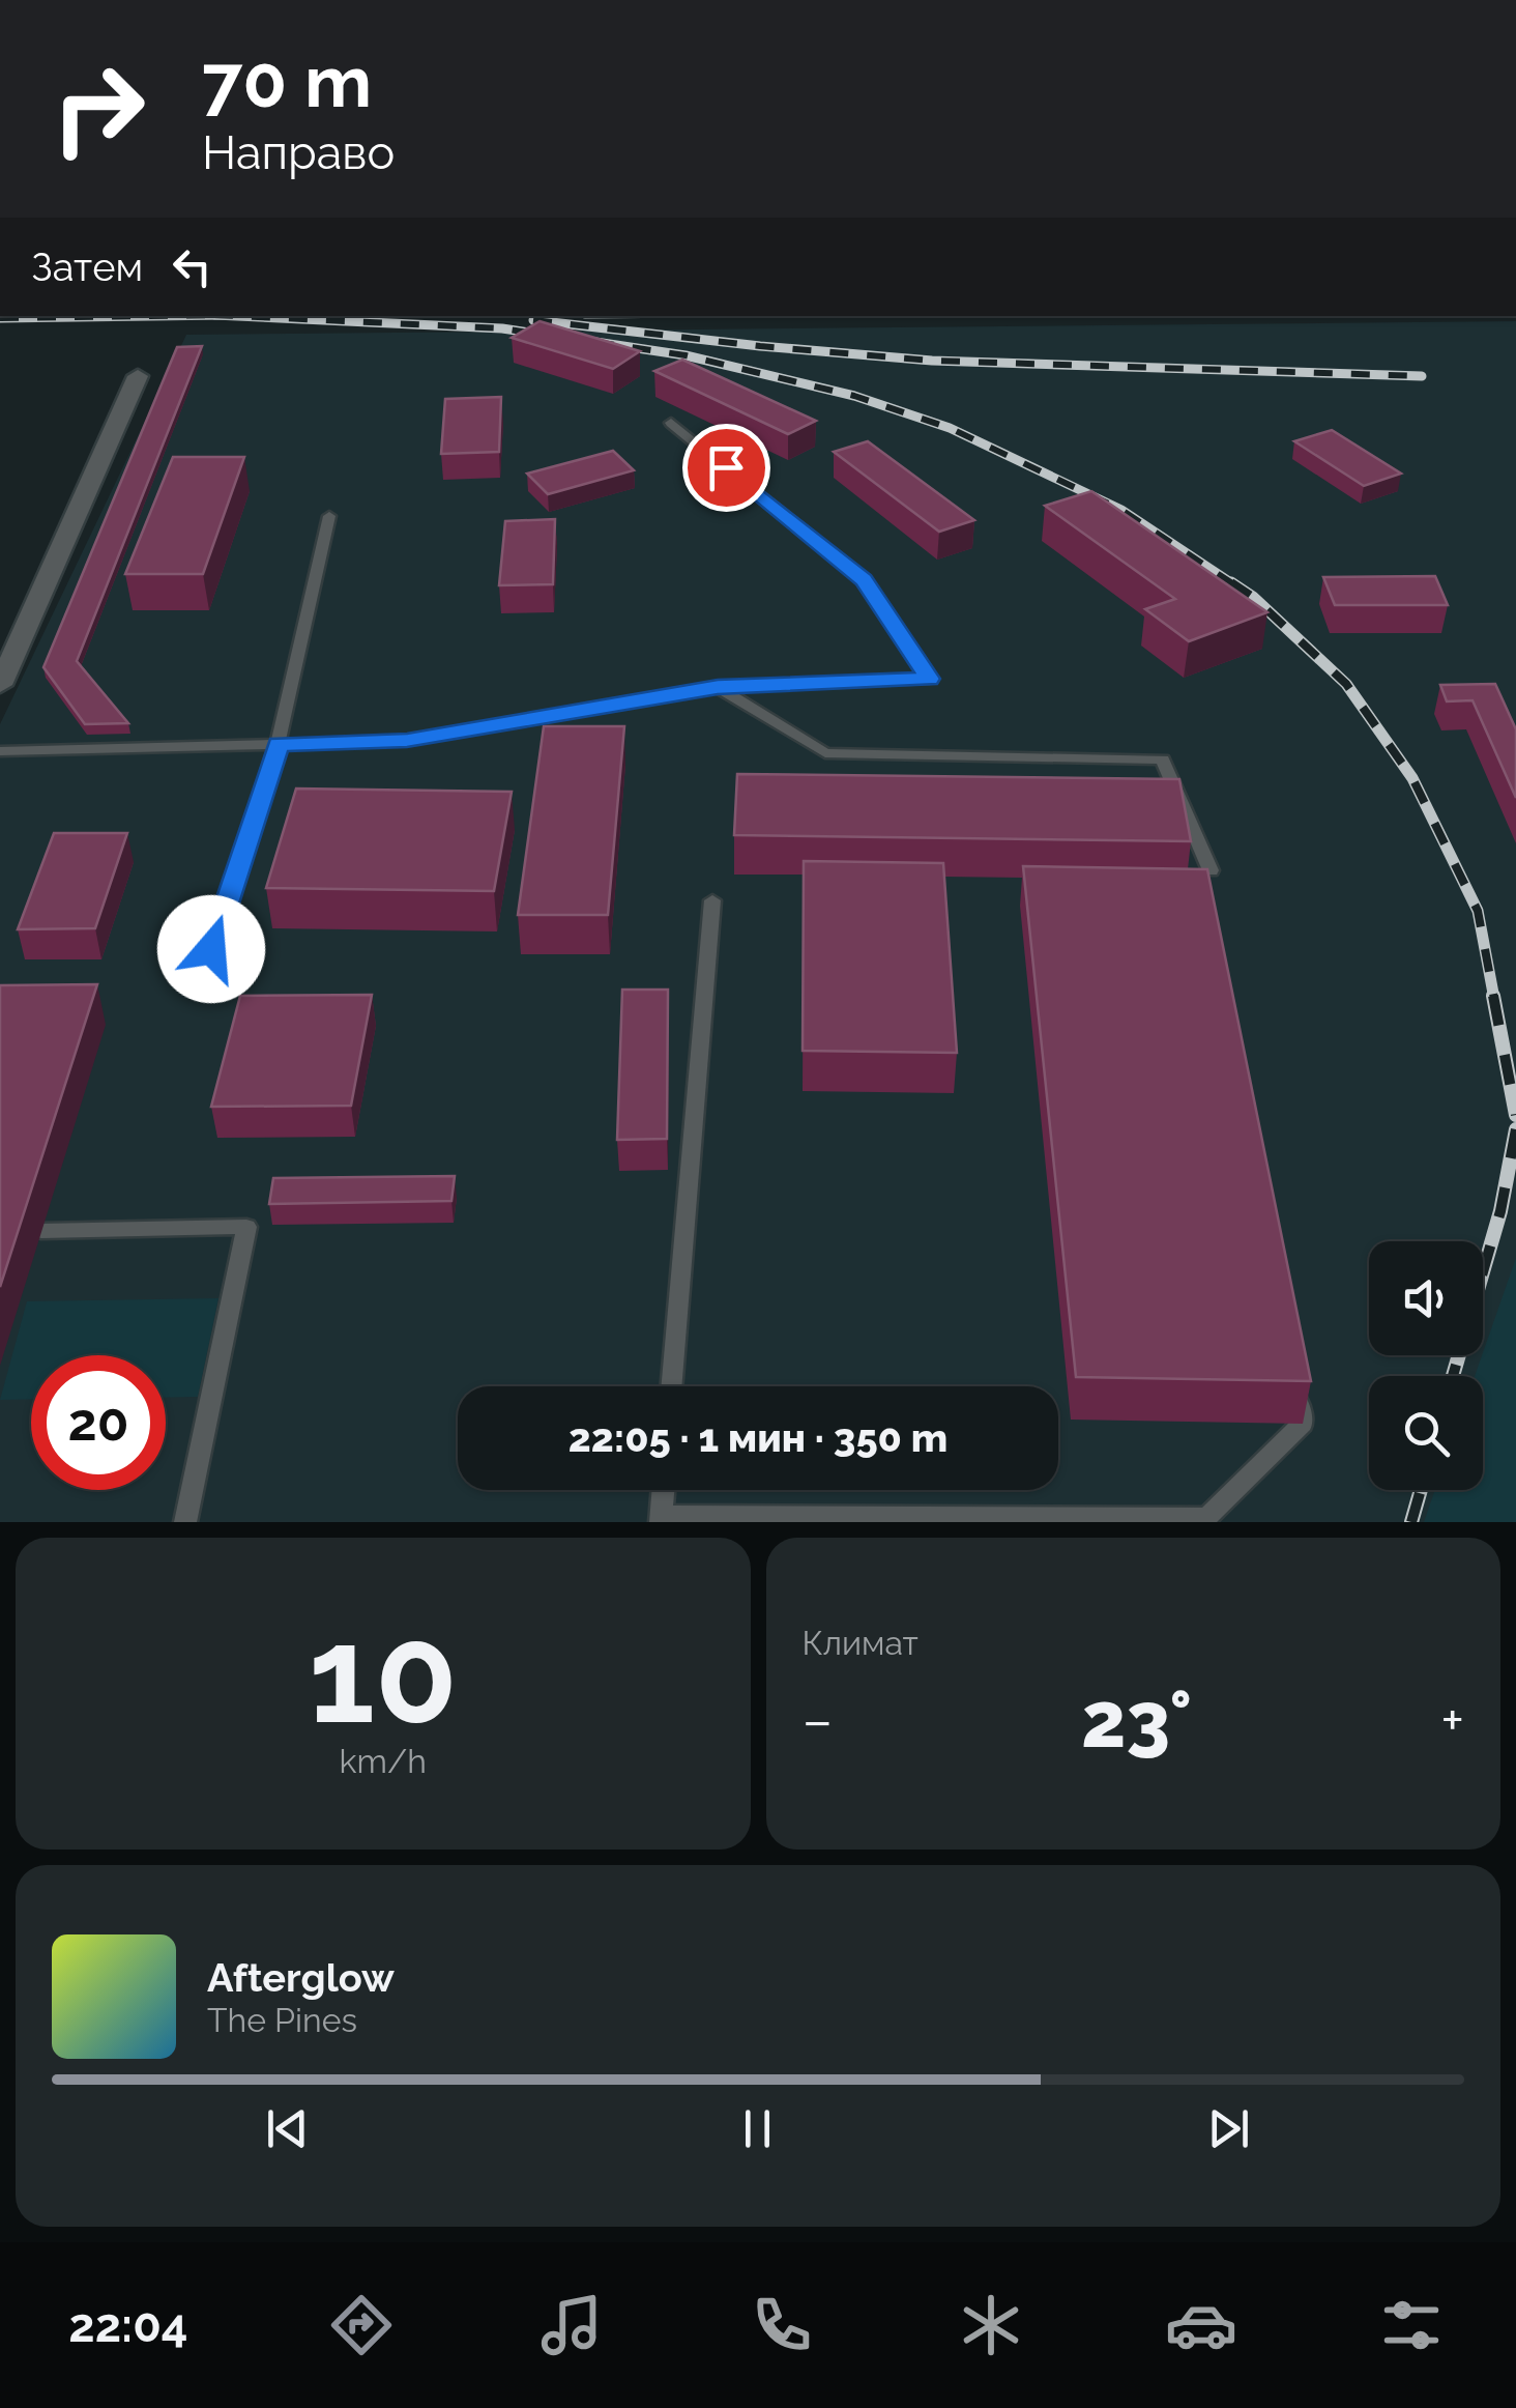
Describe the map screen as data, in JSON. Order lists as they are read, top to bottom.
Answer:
{
  "page": {
    "turn": ["70 m", "Направо"],
    "then": "Затем",
    "limit": "20",
    "trip": "22:05 · 1 мин · 350 m",
    "tile": [
      ["10", "km/h"],
      "Климат"
    ],
    "heat": ["−", "23°", "+"],
    "song": ["Afterglow", "The Pines"],
    "tabs": "22:04"
  }
}
